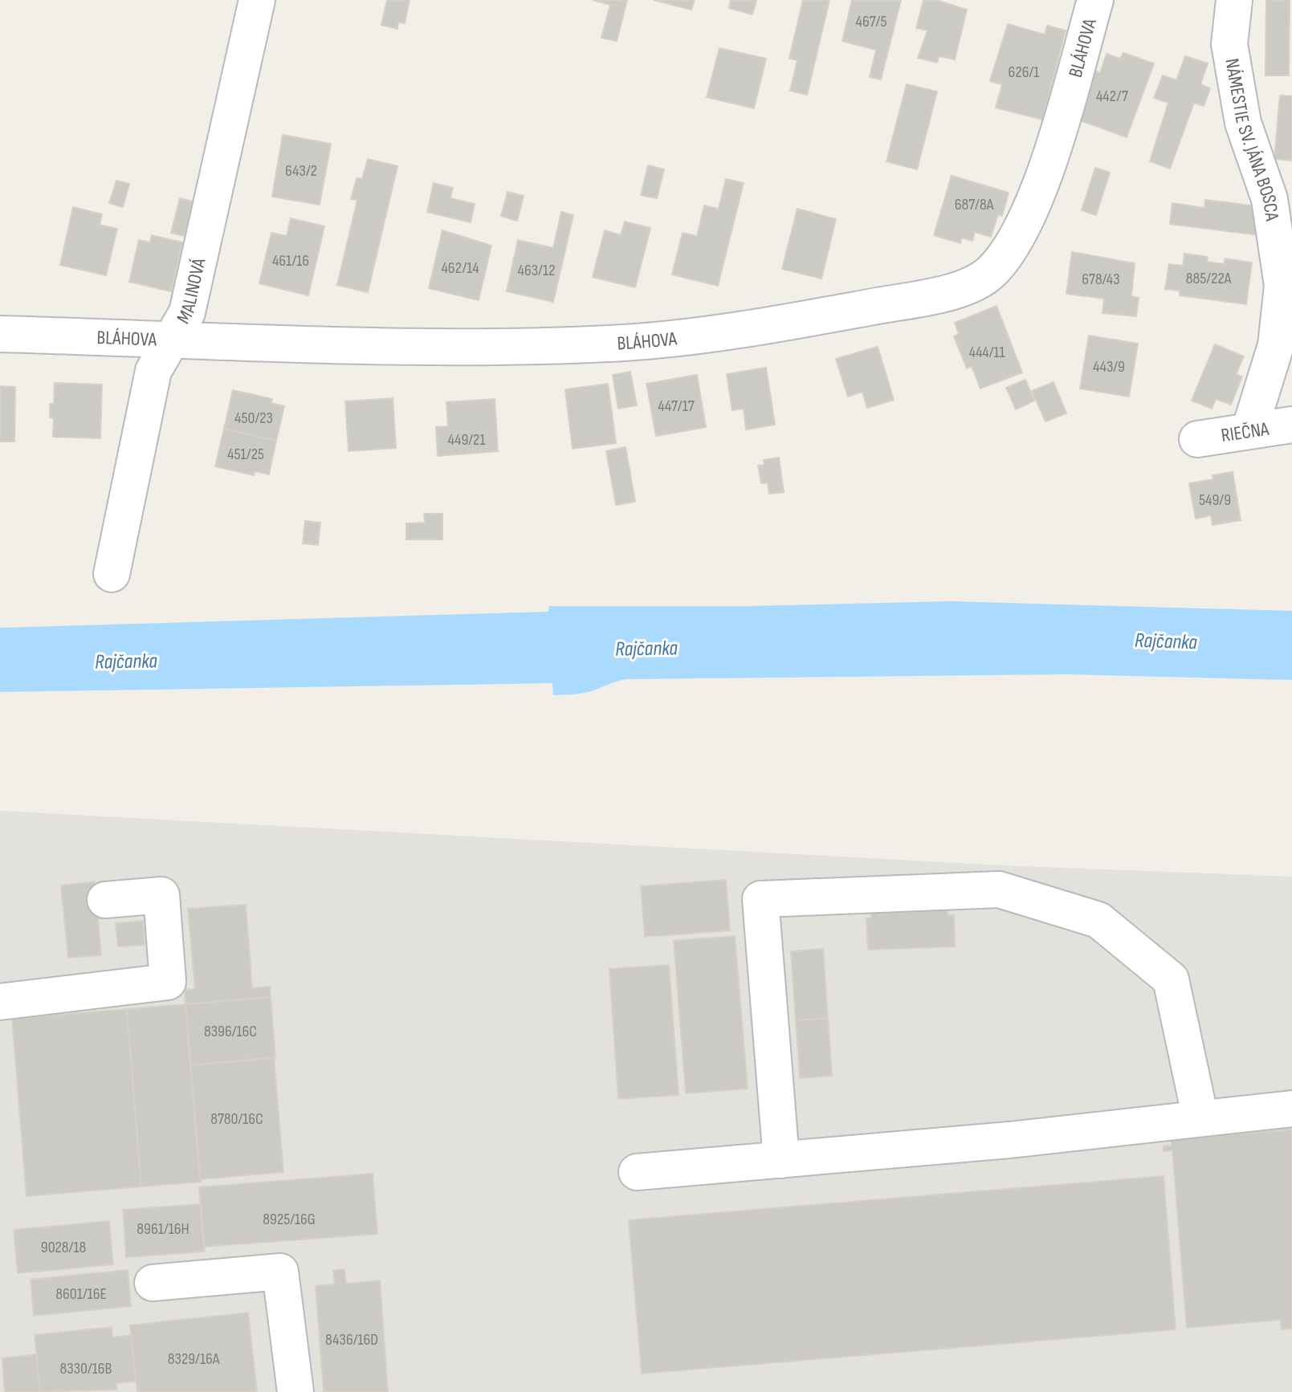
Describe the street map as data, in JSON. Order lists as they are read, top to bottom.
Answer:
{
  "streets": {
    "street": [
      "BLÁHOVA",
      "NÁMESTIE SV. JÁNA BOSCA",
      "MALINOVÁ",
      "RIEČNA"
    ]
  },
  "crossings": [
    ["BLÁHOVA", "MALINOVÁ"],
    ["NÁMESTIE SV. JÁNA BOSCA", "RIEČNA"]
  ],
  "water": ["Rajčanka"],
  "house_numbers": [
    "467/5",
    "626/1",
    "442/7",
    "643/2",
    "687/8A",
    "461/16",
    "462/14",
    "463/12",
    "885/22A",
    "678/43",
    "444/11",
    "443/9",
    "447/17",
    "450/23",
    "449/21",
    "451/25",
    "549/9",
    "8396/16C",
    "8780/16C",
    "8925/16G",
    "8961/16H",
    "9028/18",
    "8601/16E",
    "8436/16D",
    "8329/16A",
    "8330/16B"
  ]
}
